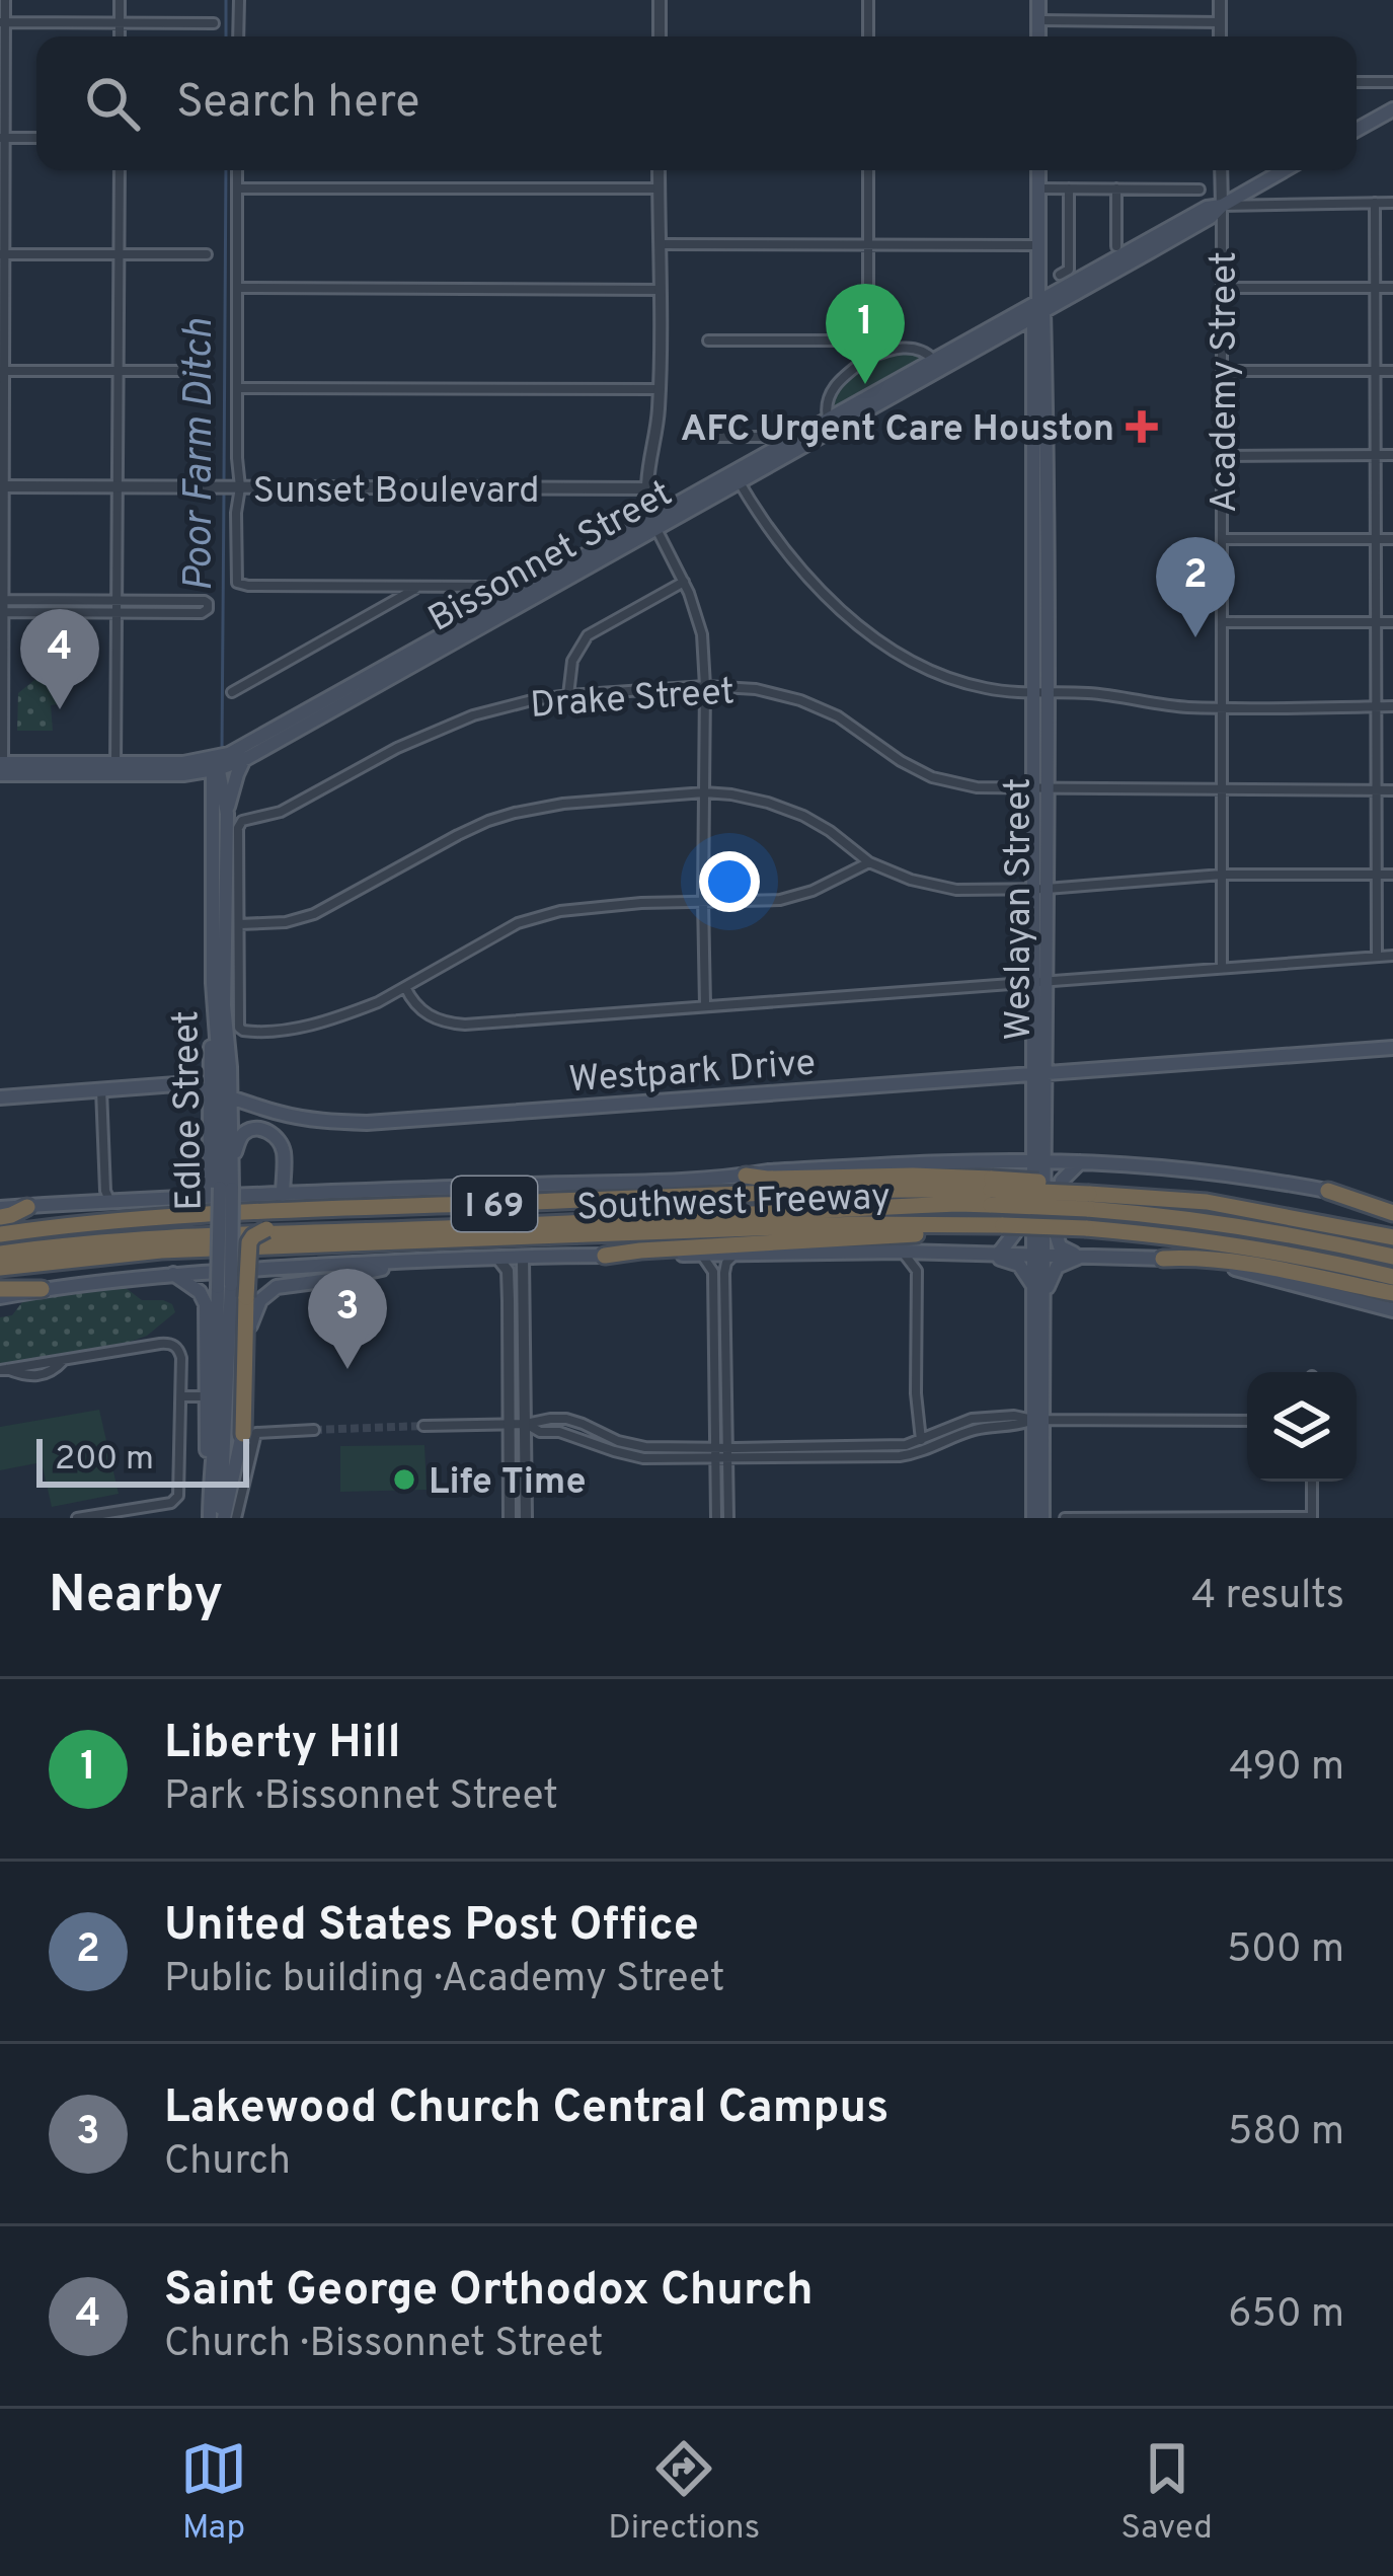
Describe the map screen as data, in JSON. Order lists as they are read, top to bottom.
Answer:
{
  "streets": {
    "highway": ["Southwest Freeway", "I 69"],
    "main road": [
      "Bissonnet Street",
      "Weslayan Street",
      "Westpark Drive",
      "Edloe Street"
    ],
    "street": ["Academy Street", "Sunset Boulevard", "Drake Street"]
  },
  "crossings": [
    ["Academy Street", "Bissonnet Street"],
    ["Academy Street", "Drake Street"],
    ["Bissonnet Street", "Weslayan Street"],
    ["Bissonnet Street", "Edloe Street"],
    ["Drake Street", "Weslayan Street"],
    ["Drake Street", "Edloe Street"],
    ["Weslayan Street", "Westpark Drive"],
    ["Westpark Drive", "Edloe Street"]
  ],
  "water": ["Poor Farm Ditch"],
  "places": {
    "health": ["AFC Urgent Care Houston"],
    "other": ["Life Time"]
  },
  "scale_bar": "200 m",
  "page": {
    "search": "Search here",
    "pins": [
      "1",
      "2",
      "4",
      "3"
    ],
    "scale": "200 m",
    "heading": ["Nearby", "4 results"],
    "list": [
      {
        "mark": "1",
        "name": "Liberty Hill",
        "note": "Park · Bissonnet Street",
        "value": "490 m"
      },
      {
        "mark": "2",
        "name": "United States Post Office",
        "note": "Public building · Academy Street",
        "value": "500 m"
      },
      {
        "mark": "3",
        "name": "Lakewood Church Central Campus",
        "note": "Church",
        "value": "580 m"
      },
      {
        "mark": "4",
        "name": "Saint George Orthodox Church",
        "note": "Church · Bissonnet Street",
        "value": "650 m"
      }
    ],
    "nav": ["Map", "Directions", "Saved"]
  }
}
